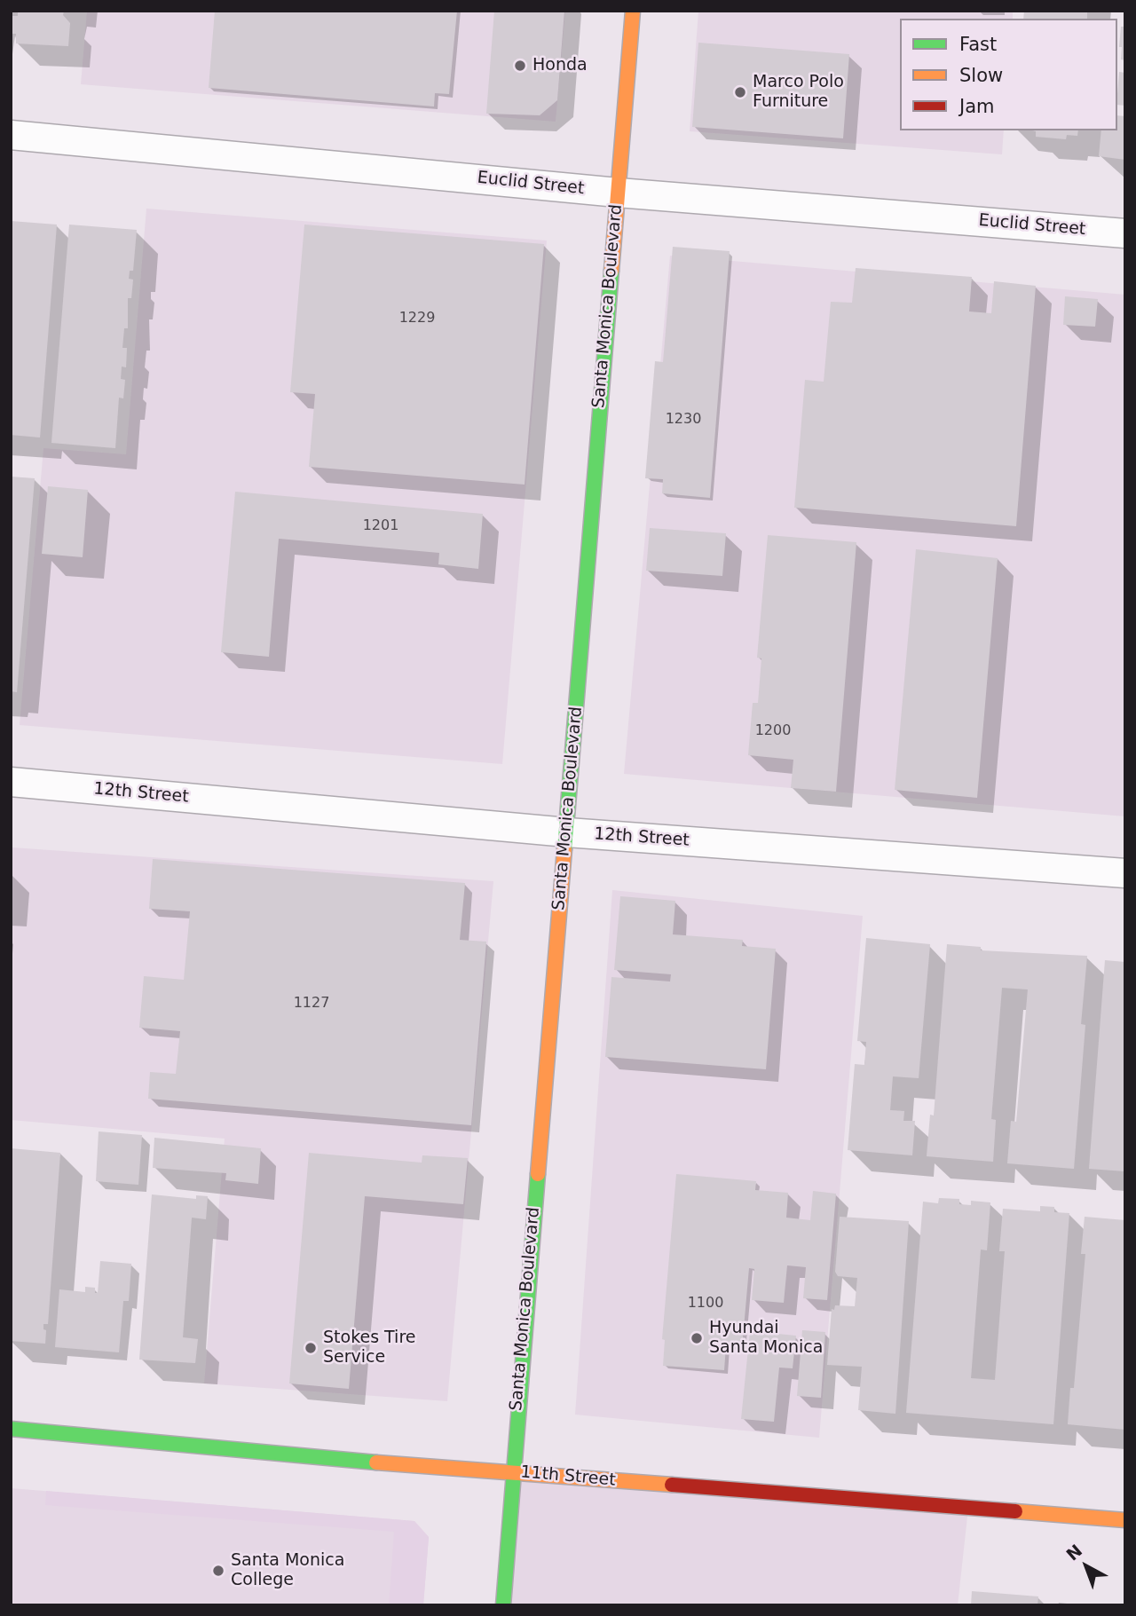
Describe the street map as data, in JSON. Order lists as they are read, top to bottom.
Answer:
{
  "streets": {
    "main road": ["Santa Monica Boulevard", "11th Street"],
    "street": ["Euclid Street", "12th Street"]
  },
  "crossings": [
    ["Euclid Street", "Santa Monica Boulevard"],
    ["Santa Monica Boulevard", "12th Street"],
    ["Santa Monica Boulevard", "11th Street"]
  ],
  "places": [
    "Honda",
    "Marco Polo Furniture",
    "Hyundai Santa Monica",
    "Stokes Tire Service",
    "Santa Monica College"
  ],
  "house_numbers": [
    "1229",
    "1230",
    "1201",
    "1200",
    "1127",
    "1100"
  ],
  "legend": ["Fast", "Slow", "Jam"],
  "north": "top left"
}
